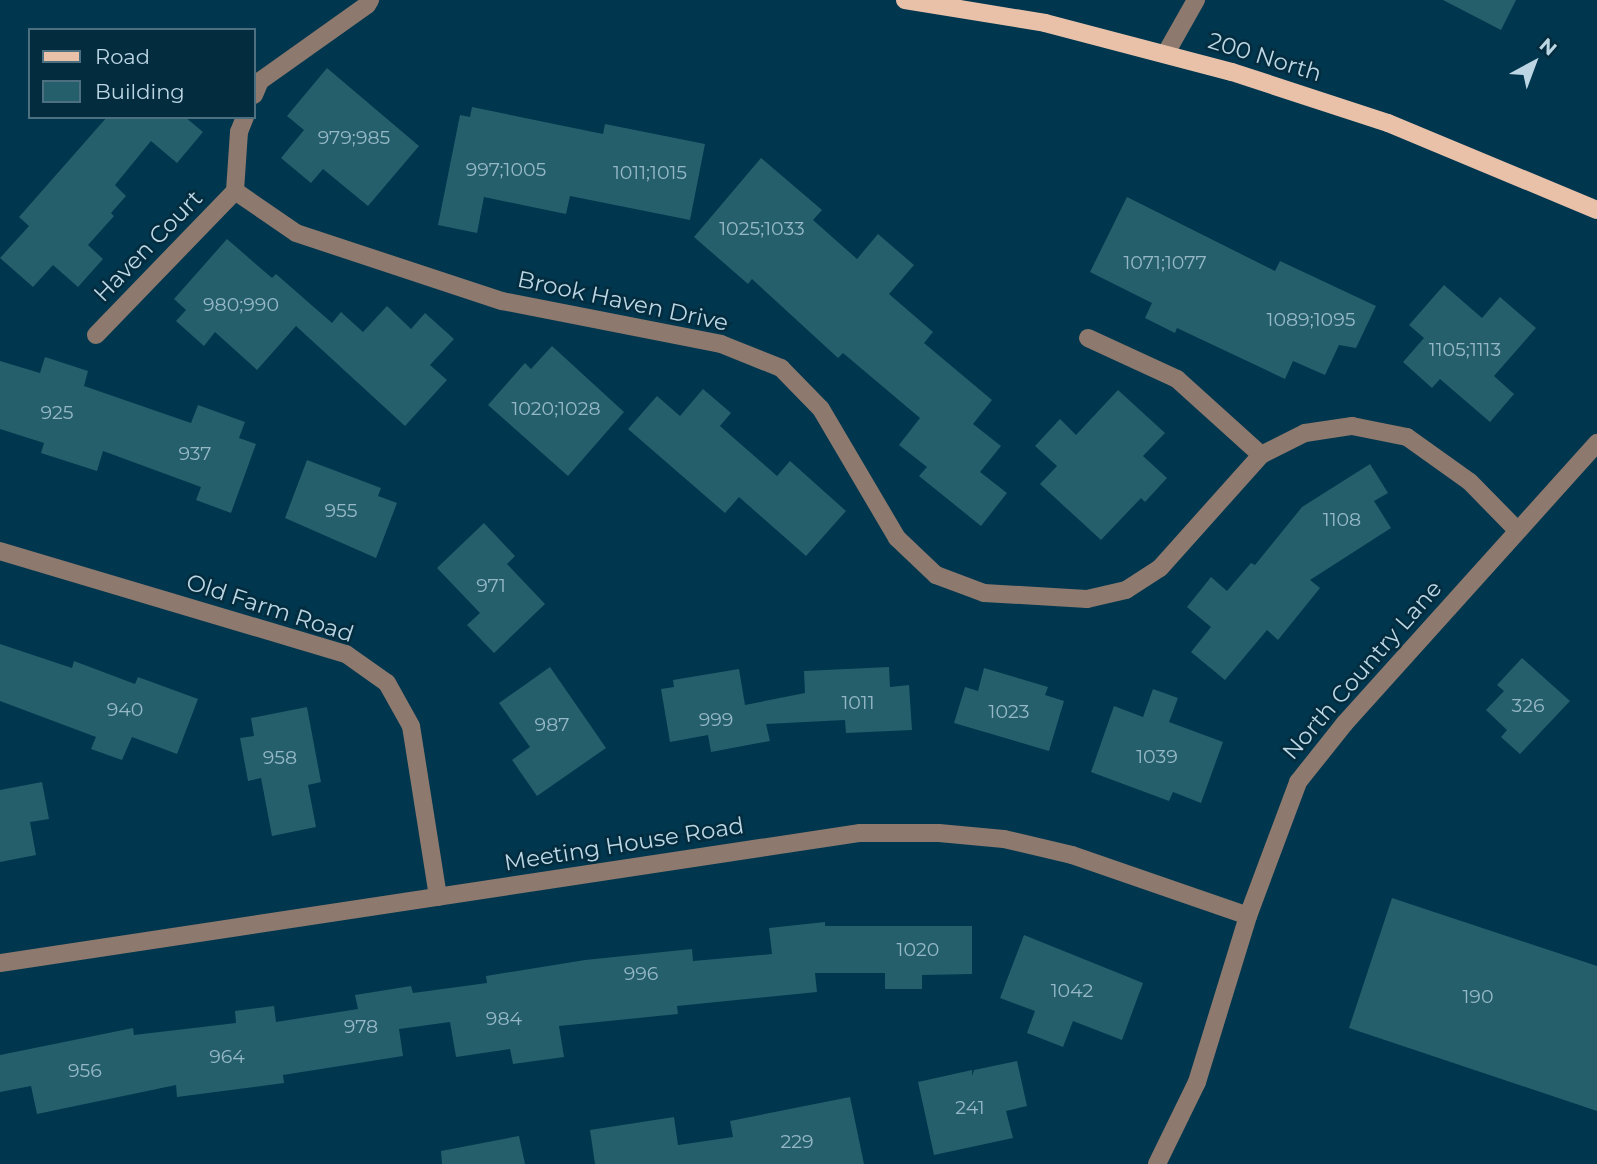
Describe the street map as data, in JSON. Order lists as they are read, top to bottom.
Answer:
{
  "streets": {
    "main road": ["200 North"],
    "street": [
      "Haven Court",
      "Brook Haven Drive",
      "Old Farm Road",
      "North Country Lane",
      "Meeting House Road"
    ]
  },
  "crossings": [
    ["Haven Court", "Brook Haven Drive"],
    ["Brook Haven Drive", "North Country Lane"],
    ["Old Farm Road", "Meeting House Road"],
    ["North Country Lane", "Meeting House Road"]
  ],
  "house_numbers": [
    "979;985",
    "997;1005",
    "1011;1015",
    "1025;1033",
    "1071;1077",
    "980;990",
    "1089;1095",
    "1105;1113",
    "1020;1028",
    "925",
    "937",
    "955",
    "1108",
    "971",
    "1011",
    "326",
    "940",
    "1023",
    "999",
    "987",
    "1039",
    "958",
    "1020",
    "996",
    "1042",
    "190",
    "984",
    "978",
    "964",
    "956",
    "241",
    "229"
  ],
  "legend": ["Road", "Building"],
  "north": "top right"
}
